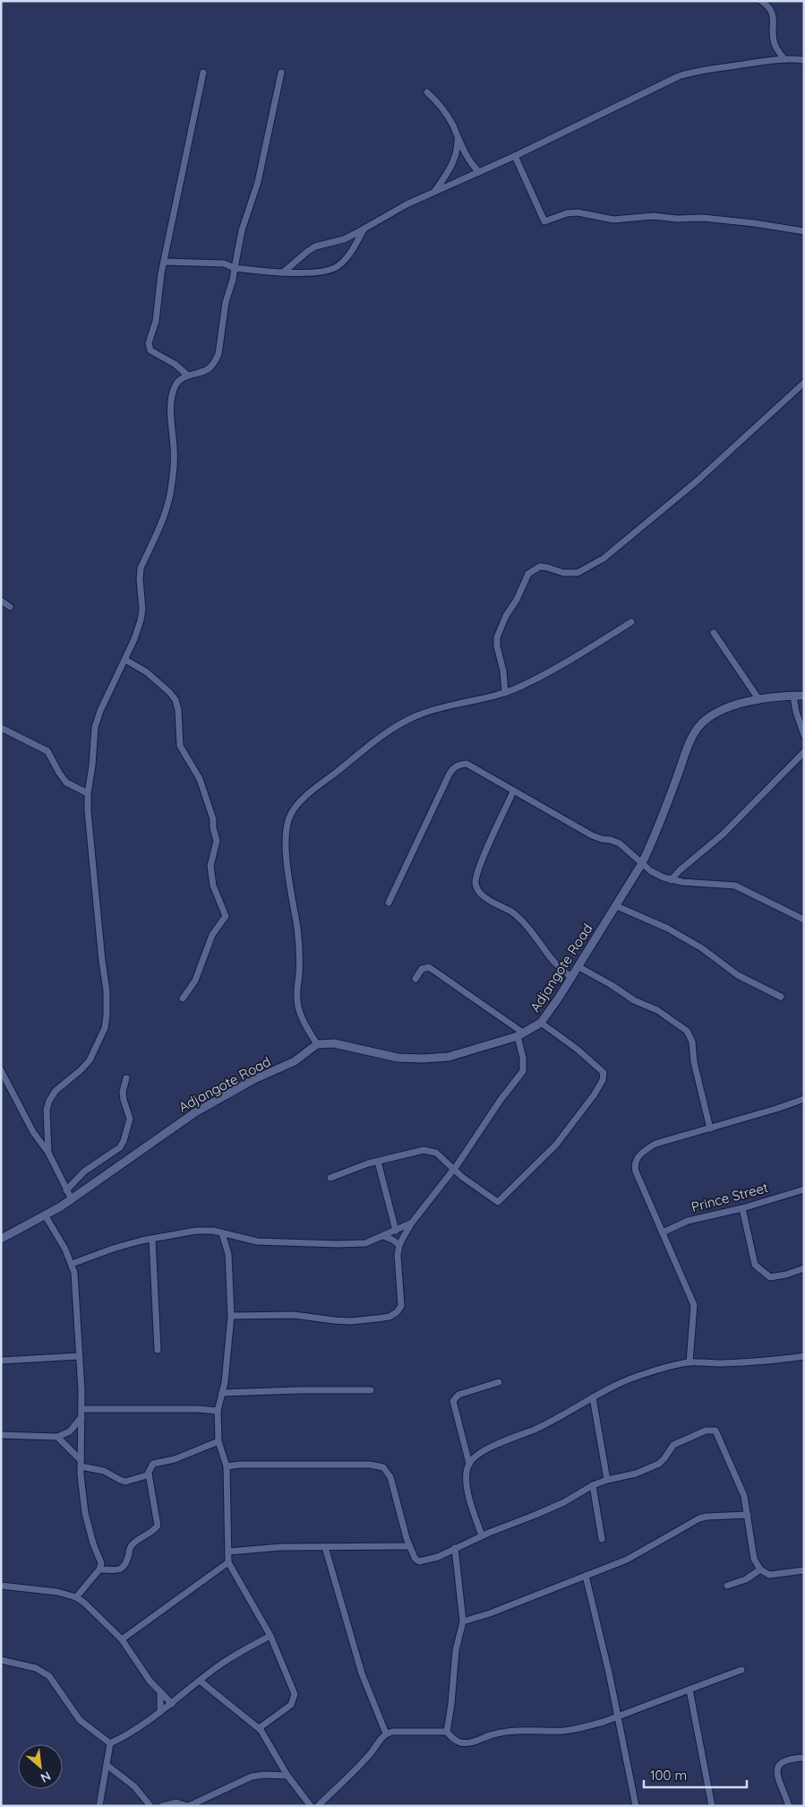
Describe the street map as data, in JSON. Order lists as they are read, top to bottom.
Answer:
{
  "streets": {
    "street": ["Adjangote Road", "Prince Street"]
  },
  "scale_bar": "100 m",
  "north": "bottom right"
}
